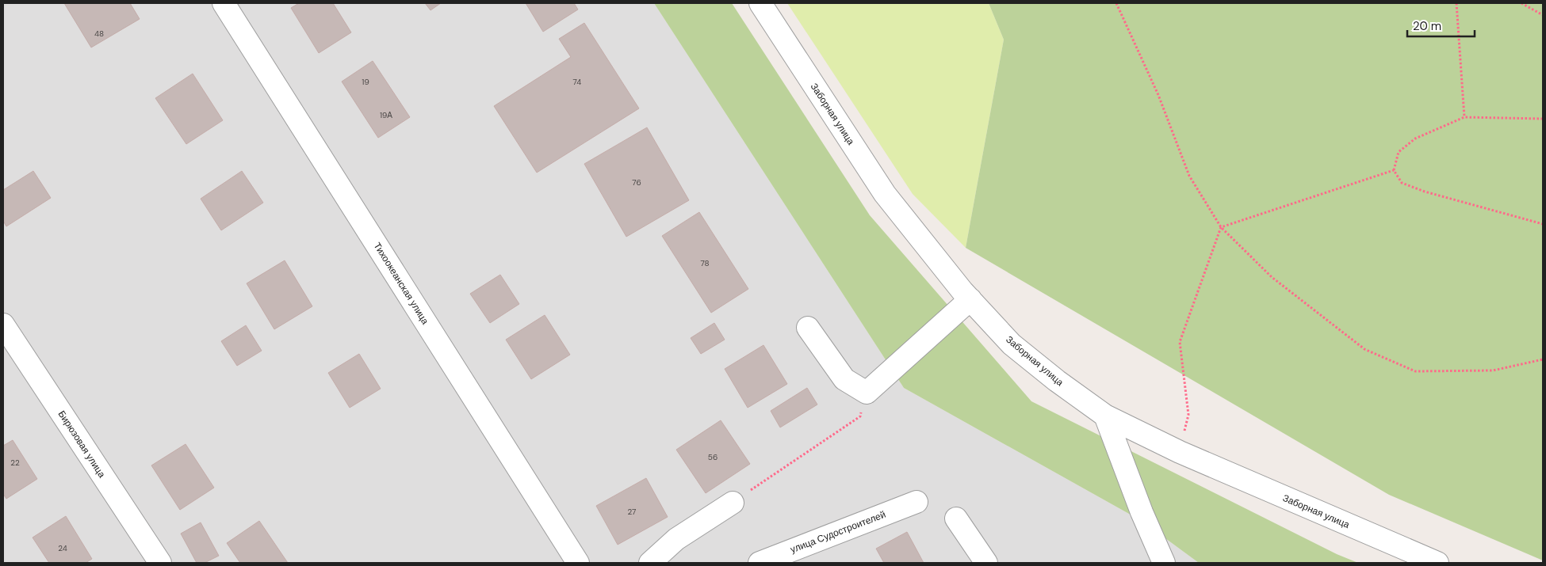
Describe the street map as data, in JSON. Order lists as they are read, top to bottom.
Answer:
{
  "streets": {
    "street": [
      "Заборная улица",
      "Тихоокеанская улица",
      "Бирюзовая улица",
      "улица Судостроителей"
    ]
  },
  "house_numbers": [
    "48",
    "19",
    "74",
    "19А",
    "76",
    "78",
    "56",
    "22",
    "27",
    "24"
  ],
  "scale_bar": "20 m"
}
